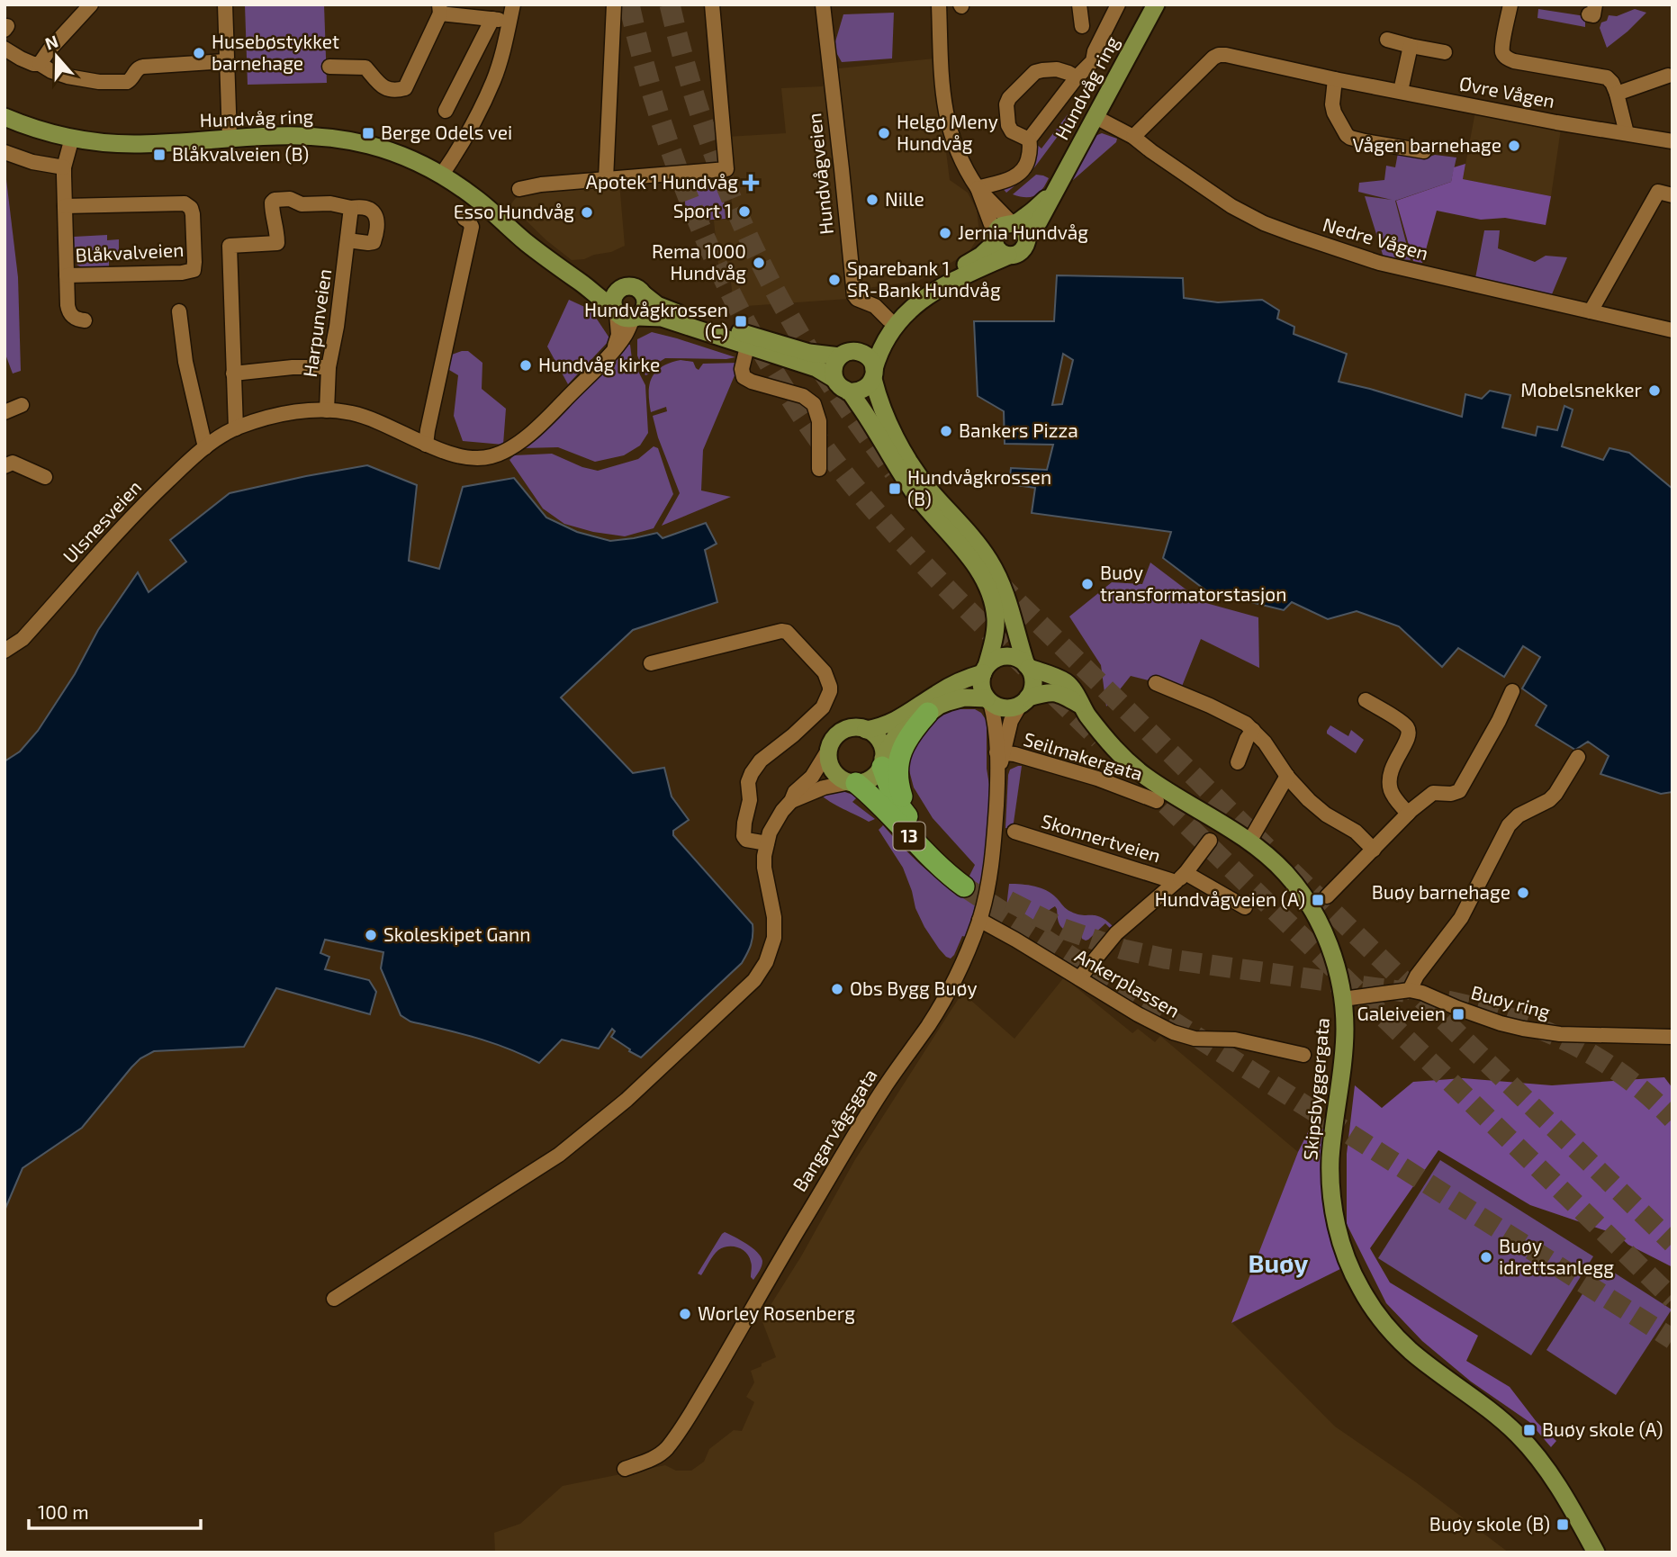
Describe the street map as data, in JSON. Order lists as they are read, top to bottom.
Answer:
{
  "streets": {
    "highway": ["13"],
    "main road": ["Hundvåg ring", "Skipsbyggergata"],
    "street": [
      "Øvre Vågen",
      "Hundvågveien",
      "Nedre Vågen",
      "Blåkvalveien",
      "Harpunveien",
      "Ulsnesveien",
      "Seilmakergata",
      "Skonnertveien",
      "Ankerplassen",
      "Buøy ring",
      "Bangarvågsgata"
    ]
  },
  "crossings": [
    ["Hundvåg ring", "Nedre Vågen"],
    ["Hundvåg ring", "Blåkvalveien"],
    ["Hundvåg ring", "Ulsnesveien"],
    ["Øvre Vågen", "Nedre Vågen"],
    ["Harpunveien", "Ulsnesveien"],
    ["Seilmakergata", "Bangarvågsgata"],
    ["Skonnertveien", "Ankerplassen"],
    ["Ankerplassen", "Bangarvågsgata"],
    ["Buøy ring", "Skipsbyggergata"],
    ["Skipsbyggergata", "Bangarvågsgata"]
  ],
  "districts": ["Buøy"],
  "places": {
    "other": [
      "Husebøstykket barnehage",
      "Helgø Meny Hundvåg",
      "Vågen barnehage",
      "Nille",
      "Sport 1",
      "Esso Hundvåg",
      "Jernia Hundvåg",
      "Rema 1000 Hundvåg",
      "Sparebank 1 SR-Bank Hundvåg",
      "Hundvåg kirke",
      "Mobelsnekker",
      "Bankers Pizza",
      "Buøy transformatorstasjon",
      "Buøy barnehage",
      "Skoleskipet Gann",
      "Obs Bygg Buøy",
      "Buøy idrettsanlegg",
      "Worley Rosenberg"
    ],
    "transit": [
      "Berge Odels vei",
      "Blåkvalveien (B)",
      "Hundvågkrossen (C)",
      "Hundvågkrossen (B)",
      "Hundvågveien (A)",
      "Galeiveien",
      "Buøy skole (A)",
      "Buøy skole (B)"
    ],
    "health": ["Apotek 1 Hundvåg"]
  },
  "scale_bar": "100 m",
  "north": "top"
}
